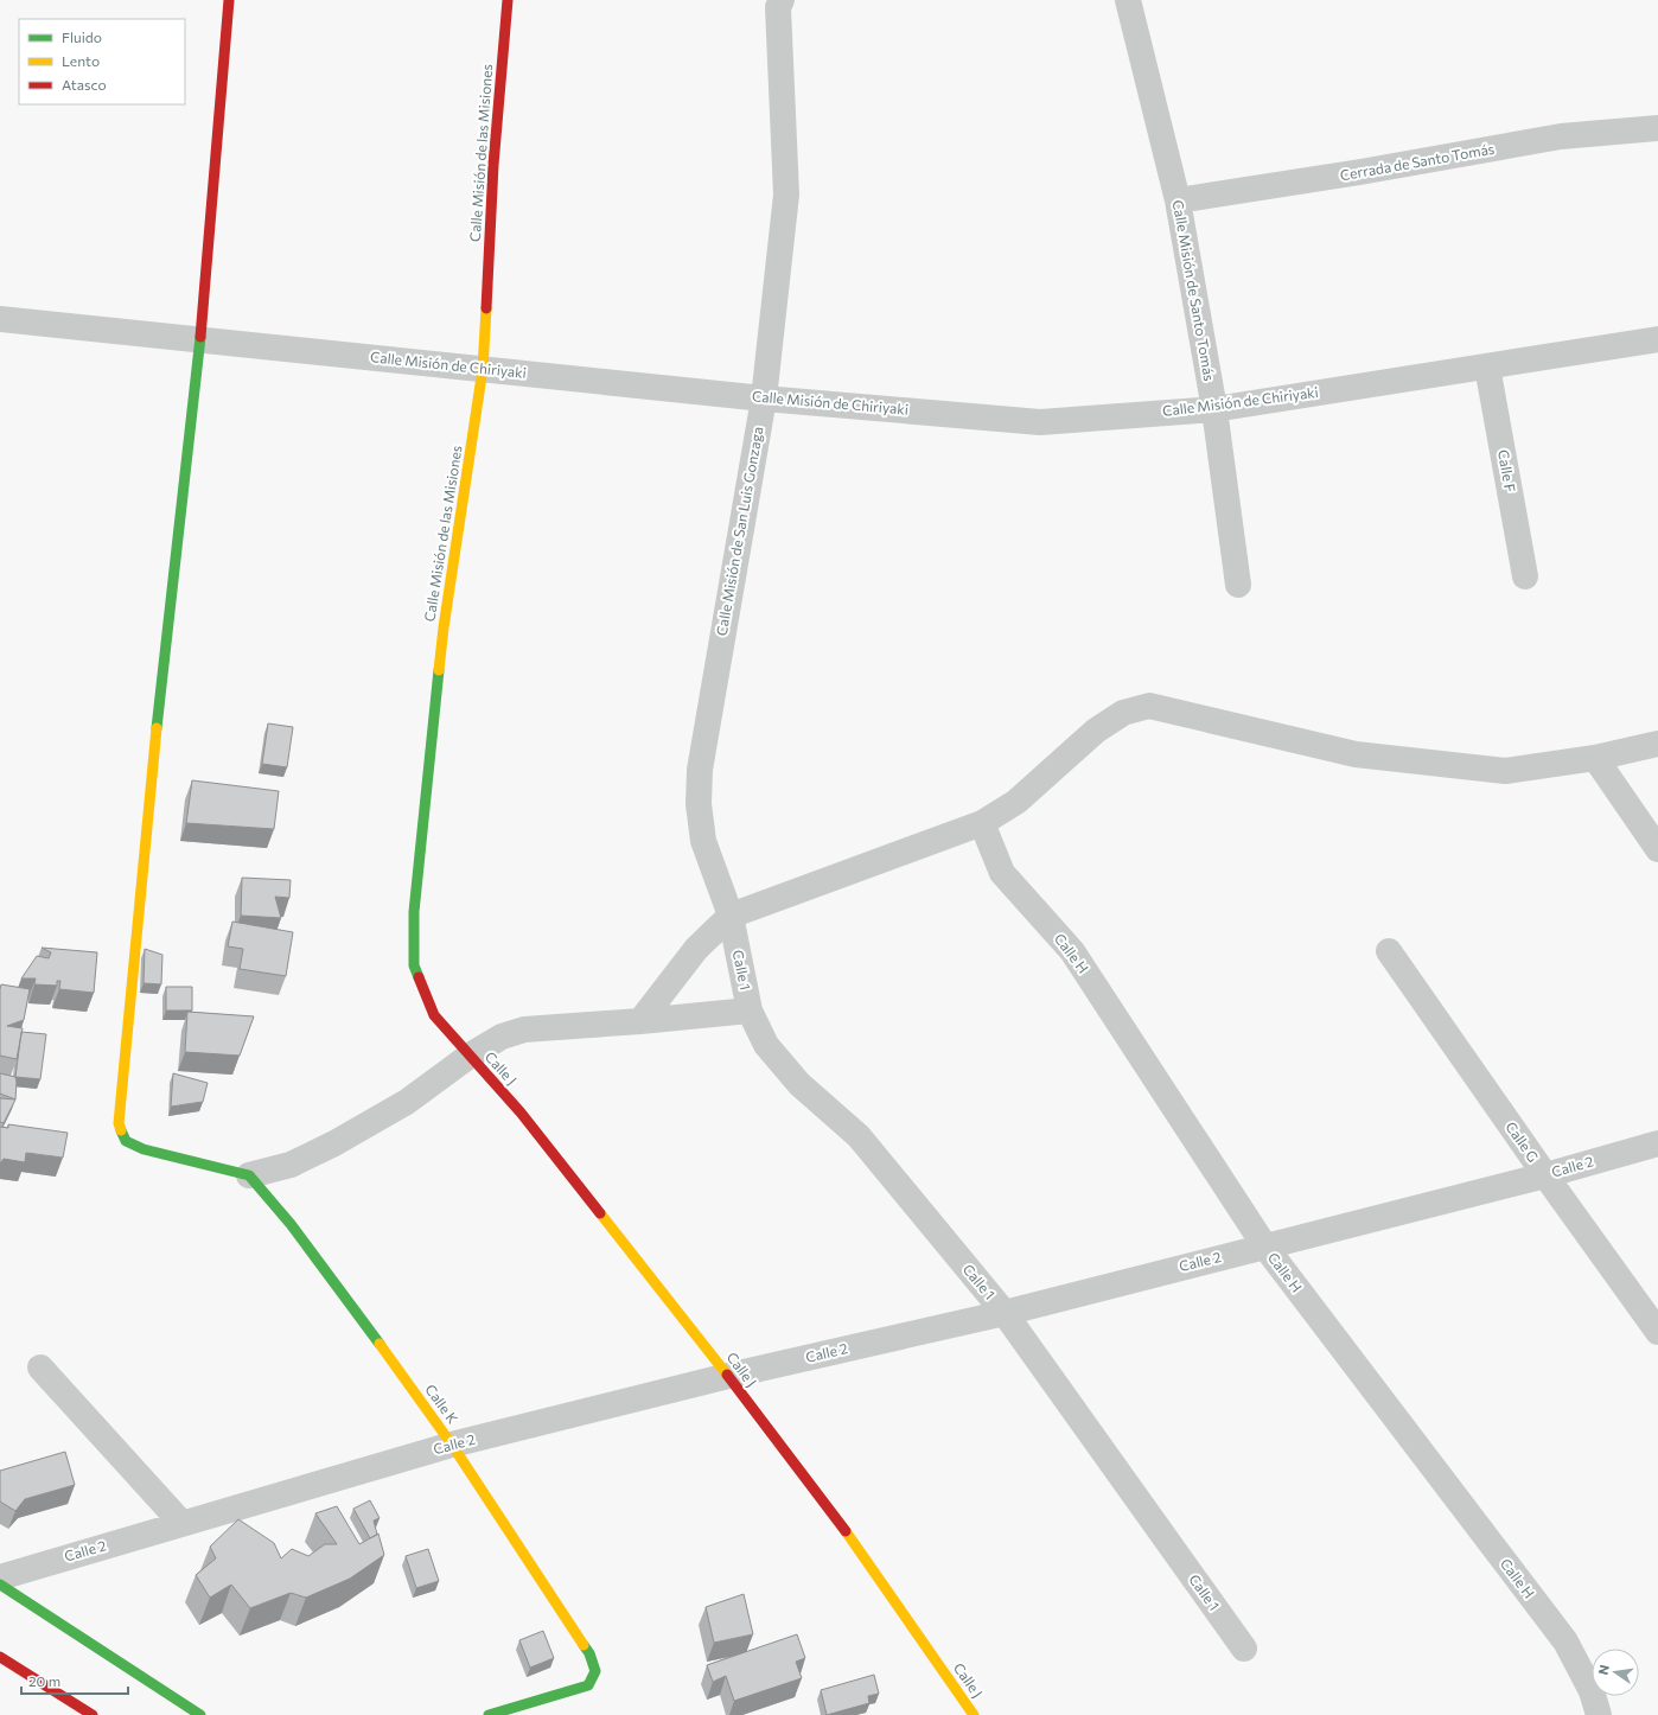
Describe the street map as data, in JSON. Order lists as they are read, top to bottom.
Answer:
{
  "streets": {
    "street": [
      "Calle Misión de las Misiones",
      "Cerrada de Santo Tomás",
      "Calle Misión de Santo Tomás",
      "Calle Misión de Chiriyaki",
      "Calle F",
      "Calle Misión de San Luis Gonzaga",
      "Calle H",
      "Calle 1",
      "Calle J",
      "Calle G",
      "Calle 2",
      "Calle K"
    ]
  },
  "crossings": [
    ["Calle Misión de las Misiones", "Calle Misión de Chiriyaki"],
    ["Calle Misión de las Misiones", "Calle J"],
    ["Cerrada de Santo Tomás", "Calle Misión de Santo Tomás"],
    ["Calle Misión de Santo Tomás", "Calle Misión de Chiriyaki"],
    ["Calle Misión de Chiriyaki", "Calle F"],
    ["Calle Misión de Chiriyaki", "Calle Misión de San Luis Gonzaga"],
    ["Calle Misión de San Luis Gonzaga", "Calle 1"],
    ["Calle H", "Calle 2"],
    ["Calle 1", "Calle 2"],
    ["Calle J", "Calle 2"],
    ["Calle G", "Calle 2"],
    ["Calle 2", "Calle K"]
  ],
  "legend": ["Fluido", "Lento", "Atasco"],
  "scale_bar": "20 m",
  "north": "left"
}
